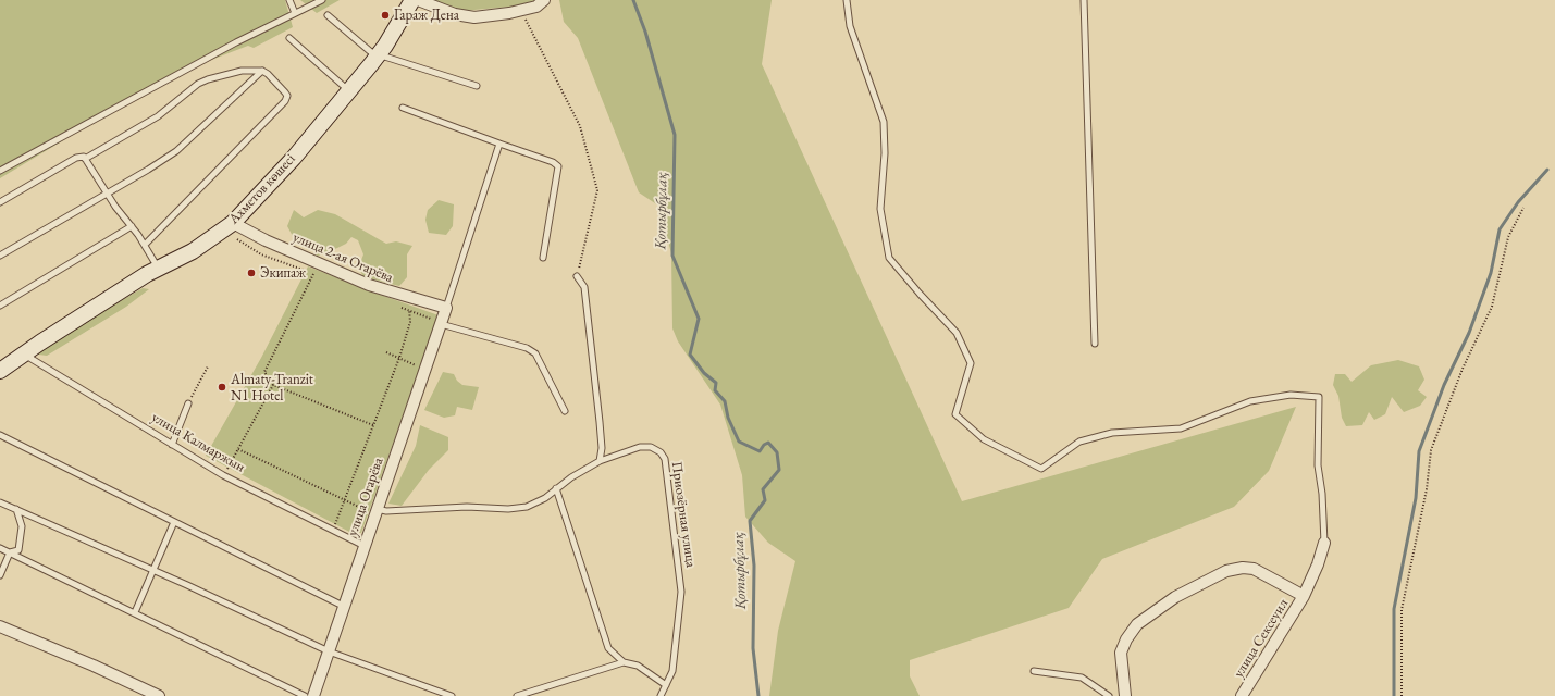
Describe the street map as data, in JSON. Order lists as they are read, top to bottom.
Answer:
{
  "streets": {
    "main road": ["Ахметов көшесі"],
    "street": ["улица 2-ая Огарёва", "улица Огарёва", "улица Сексеуил"],
    "lane": ["улица Калмаржын", "Приозёрная улица"]
  },
  "crossings": [
    ["Ахметов көшесі", "улица 2-ая Огарёва"],
    ["Ахметов көшесі", "улица Калмаржын"],
    ["улица 2-ая Огарёва", "улица Огарёва"],
    ["улица Калмаржын", "улица Огарёва"],
    ["улица Огарёва", "Приозёрная улица"]
  ],
  "water": ["Қотырбұлақ"],
  "places": ["Гараж Дена", "Экипаж", "Almaty-Tranzit N1 Hotel"]
}
